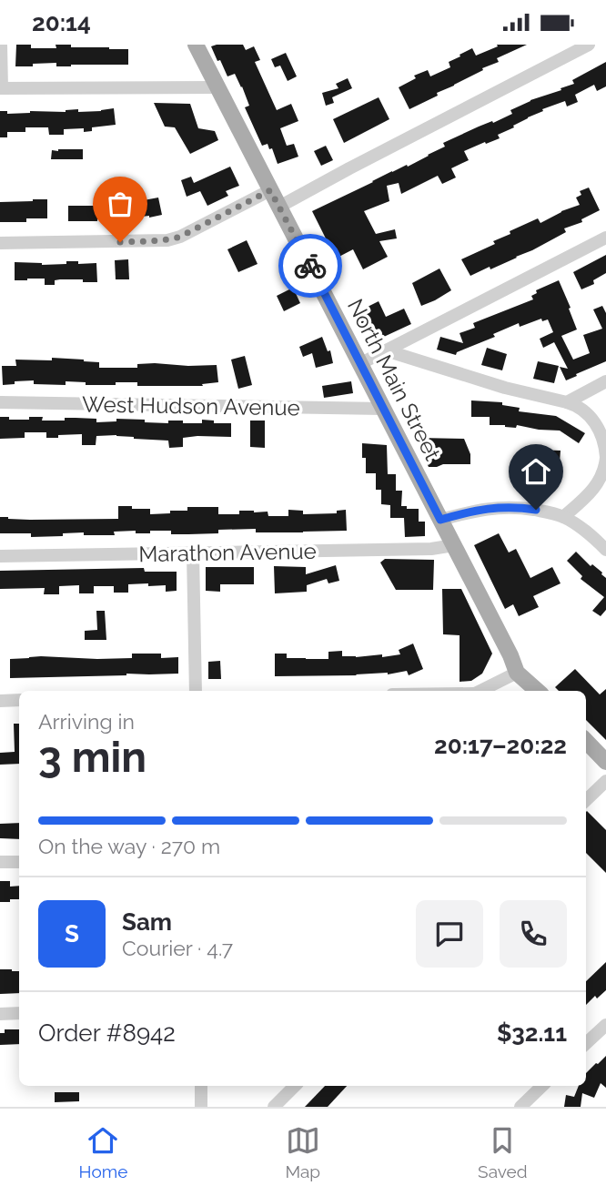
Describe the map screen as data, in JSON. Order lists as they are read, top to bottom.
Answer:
{
  "streets": {
    "main road": ["North Main Street"],
    "street": ["West Hudson Avenue", "Marathon Avenue"]
  },
  "crossings": [
    ["North Main Street", "West Hudson Avenue"],
    ["North Main Street", "Marathon Avenue"]
  ],
  "page": {
    "status": "20:14",
    "heading": ["3 min", "Arriving in", "20:17–20:22"],
    "panel": [
      "Sam",
      "Courier · 4.7",
      "Order #8942",
      "$32.11"
    ],
    "bar": "On the way · 270 m",
    "round": "S",
    "tabs": ["Home", "Map", "Saved"]
  }
}
